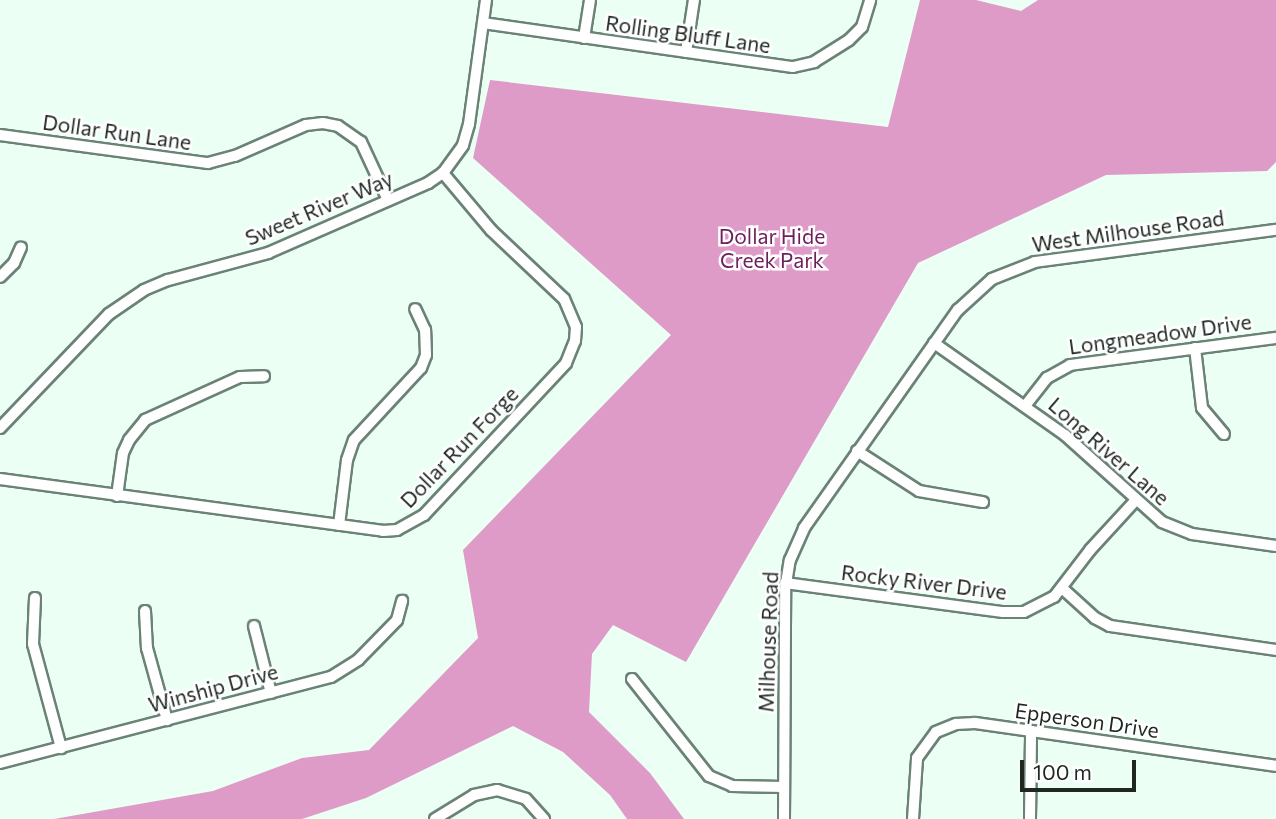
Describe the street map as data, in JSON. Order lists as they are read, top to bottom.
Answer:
{
  "streets": {
    "street": [
      "Rolling Bluff Lane",
      "Dollar Run Lane",
      "Sweet River Way",
      "West Milhouse Road",
      "Longmeadow Drive",
      "Dollar Run Forge",
      "Long River Lane",
      "Rocky River Drive",
      "Milhouse Road",
      "Winship Drive",
      "Epperson Drive"
    ]
  },
  "crossings": [
    ["Dollar Run Lane", "Sweet River Way"],
    ["Sweet River Way", "Dollar Run Forge"],
    ["West Milhouse Road", "Long River Lane"],
    ["West Milhouse Road", "Milhouse Road"],
    ["Longmeadow Drive", "Long River Lane"],
    ["Long River Lane", "Rocky River Drive"],
    ["Long River Lane", "Milhouse Road"],
    ["Rocky River Drive", "Milhouse Road"]
  ],
  "parks": ["Dollar Hide Creek Park"],
  "scale_bar": "100 m"
}
